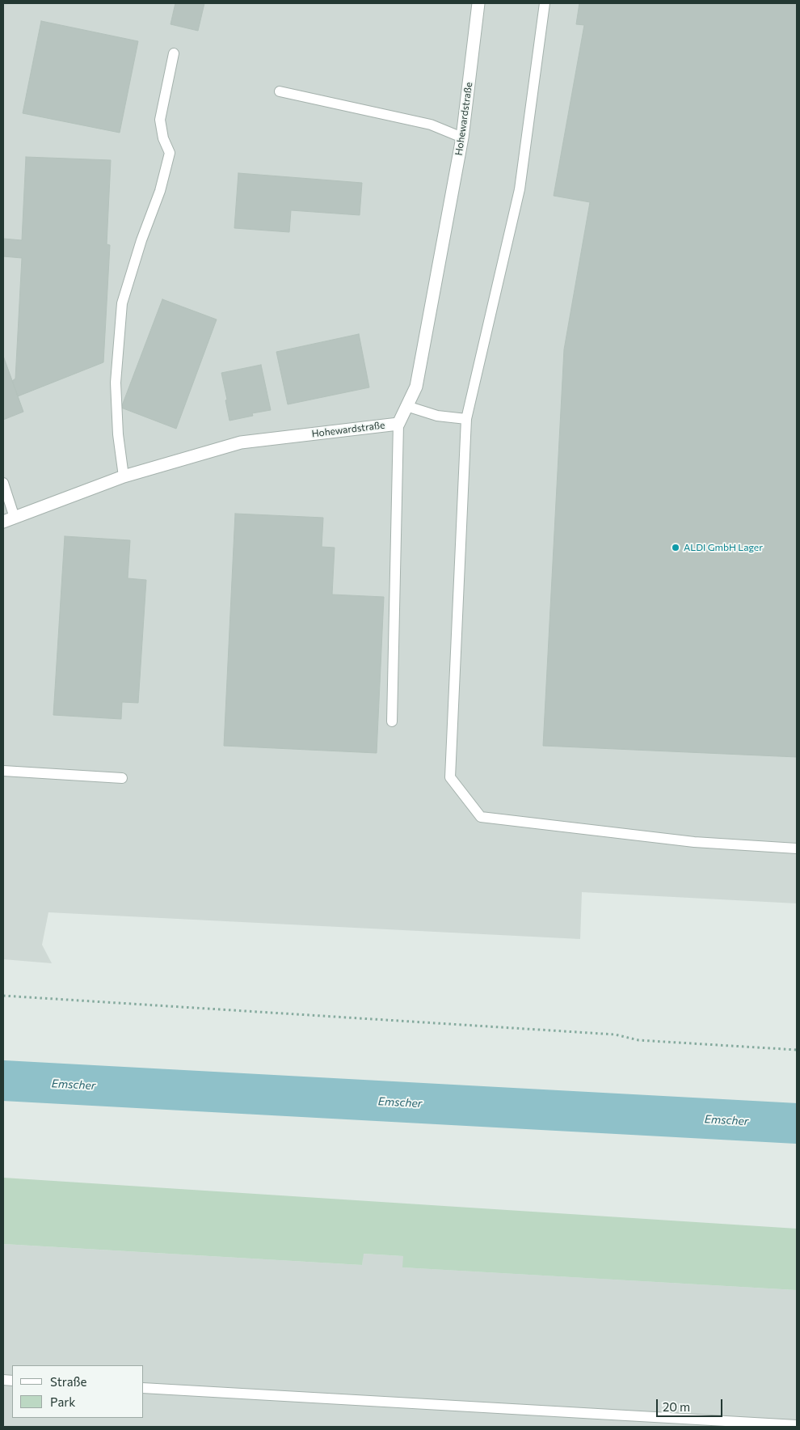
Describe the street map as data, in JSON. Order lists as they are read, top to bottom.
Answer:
{
  "streets": {
    "street": ["Hohewardstraße"]
  },
  "water": ["Emscher"],
  "places": ["ALDI GmbH Lager"],
  "legend": ["Straße", "Park"],
  "scale_bar": "20 m"
}
